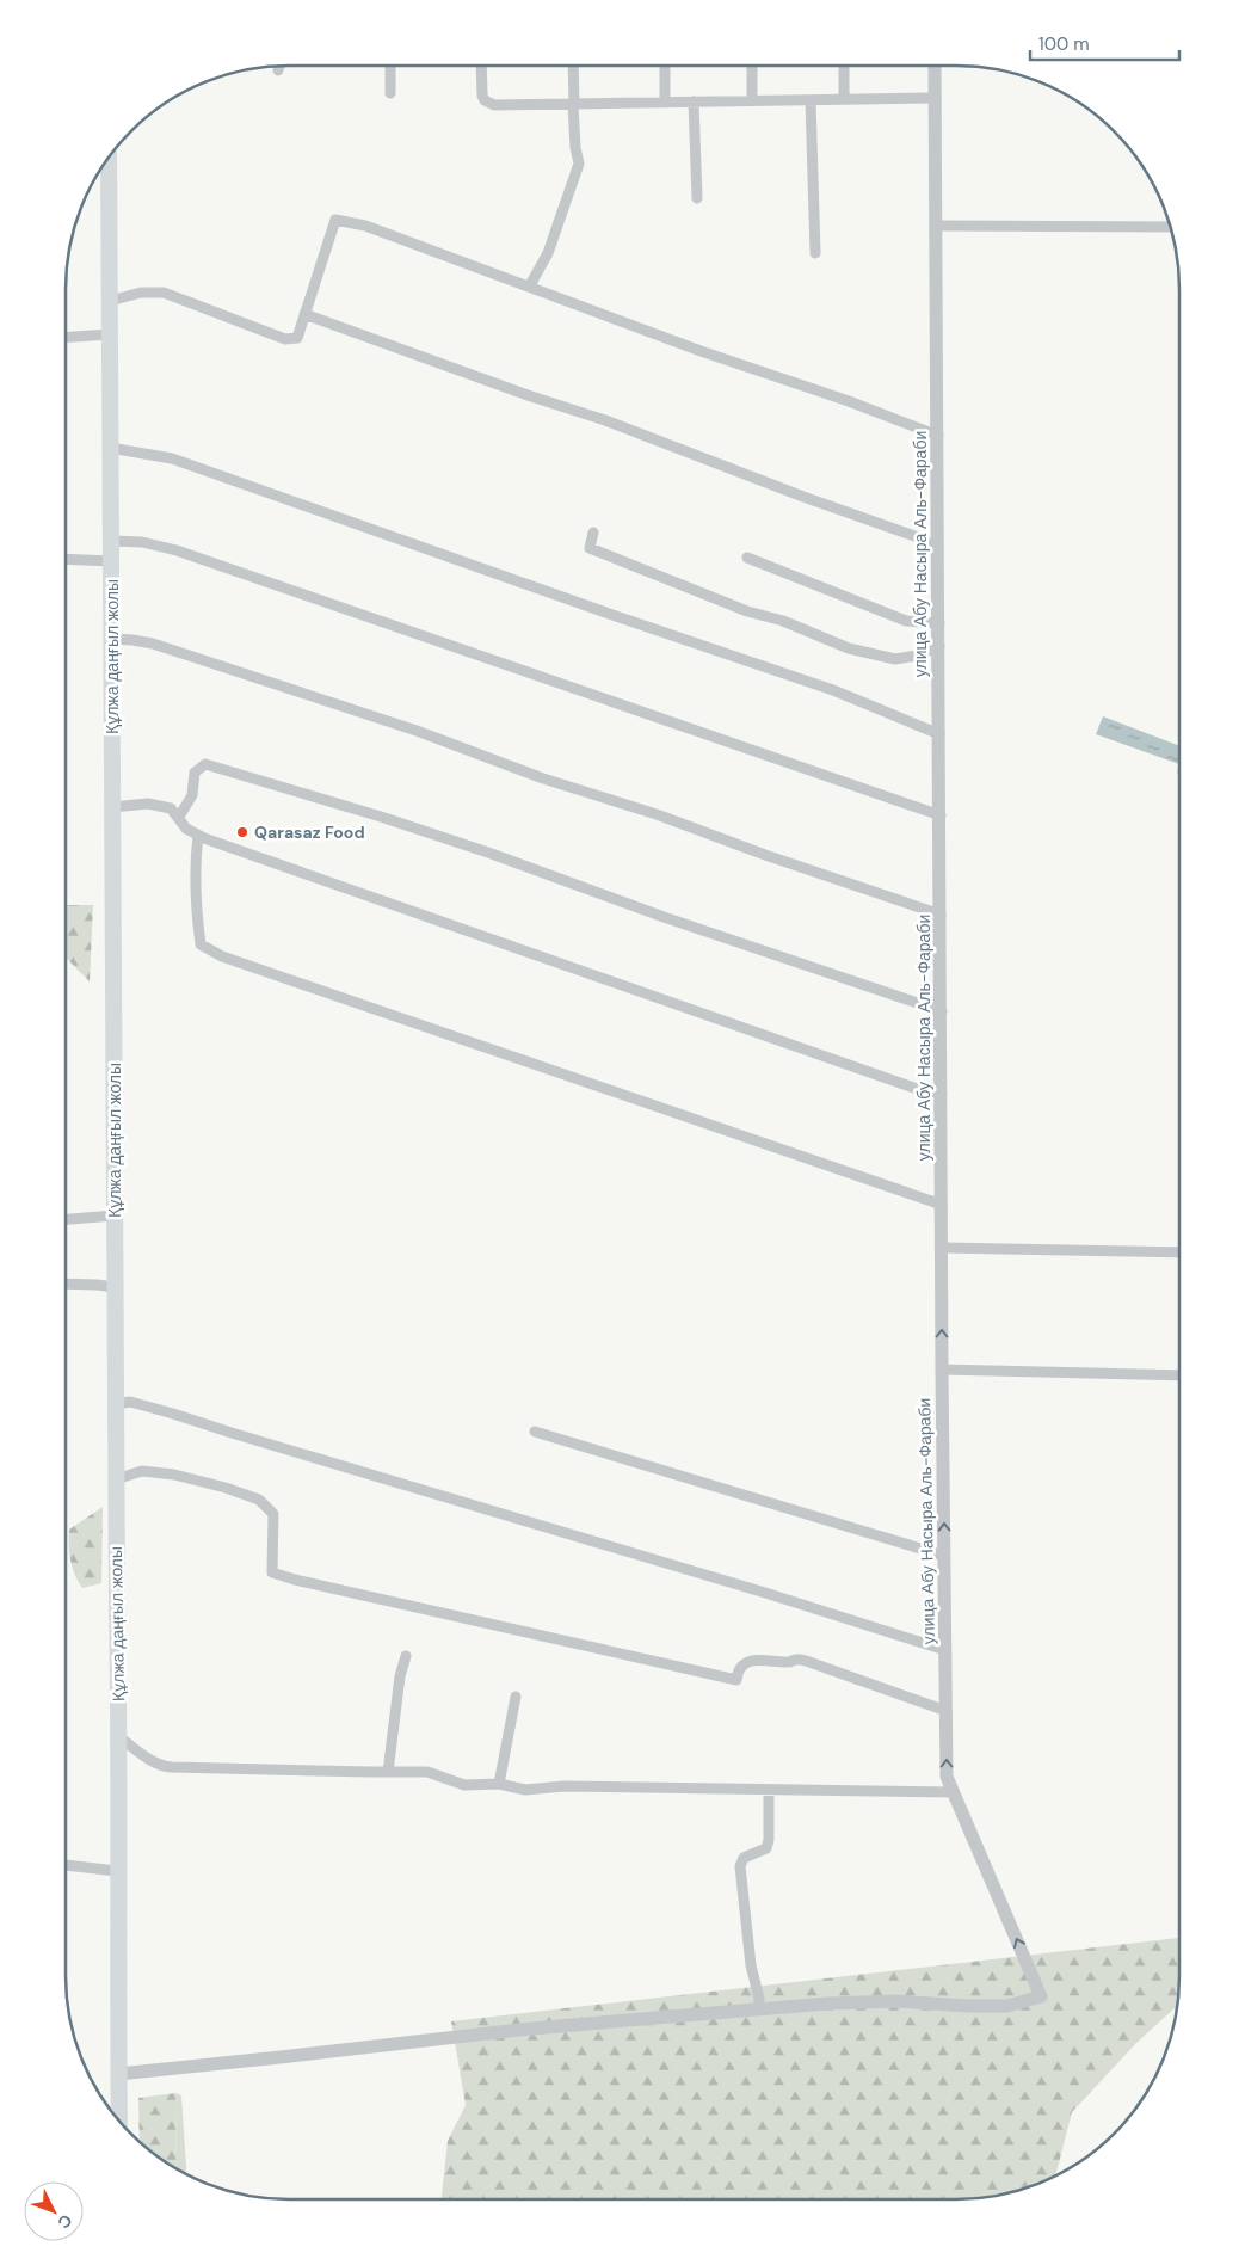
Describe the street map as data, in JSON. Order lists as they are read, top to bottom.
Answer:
{
  "streets": {
    "main road": ["Құлжа даңғыл жолы"],
    "street": ["улица Абу Насыра Аль-Фараби"]
  },
  "places": ["Qarasaz Food"],
  "scale_bar": "100 m",
  "north": "bottom right"
}
